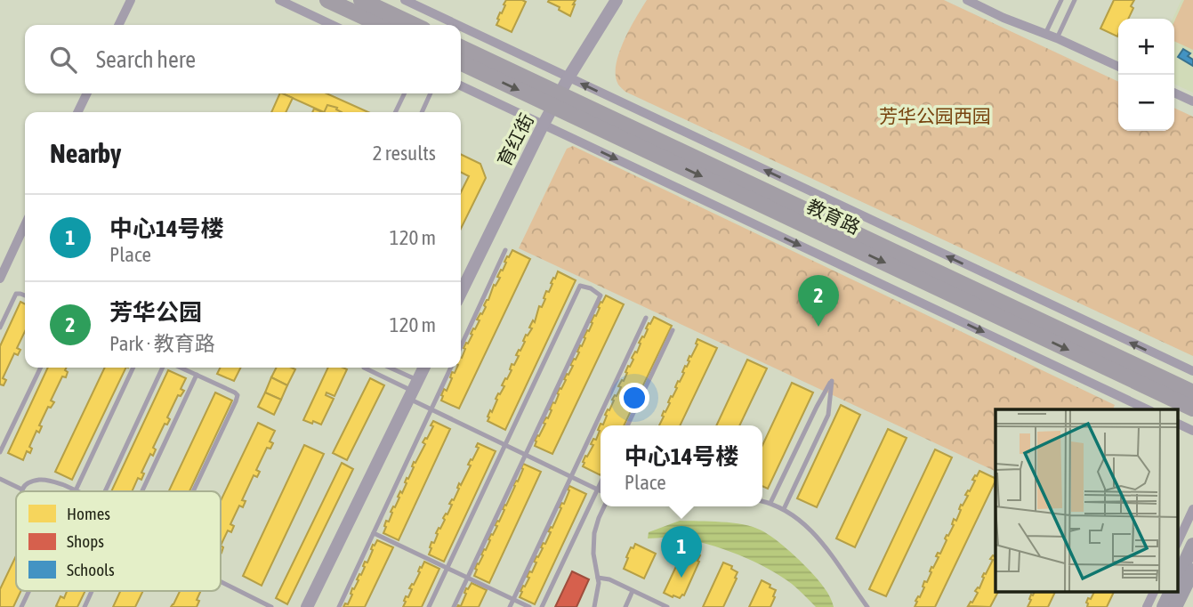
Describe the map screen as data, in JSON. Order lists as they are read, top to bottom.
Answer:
{
  "streets": {
    "main road": ["教育路"],
    "street": ["育红街"]
  },
  "crossings": [
    ["育红街", "教育路"]
  ],
  "parks": ["芳华公园西园"],
  "legend": ["Homes", "Shops", "Schools"],
  "page": {
    "map_buttons": ["+", "−"],
    "search": "Search here",
    "heading": ["Nearby", "2 results"],
    "list": [
      {
        "mark": "1",
        "name": "中心14号楼",
        "note": "Place",
        "value": "120 m"
      },
      {
        "mark": "2",
        "name": "芳华公园",
        "note": "Park · 教育路",
        "value": "120 m"
      }
    ],
    "pins": ["2", "1"],
    "popup": ["中心14号楼", "Place"]
  }
}
